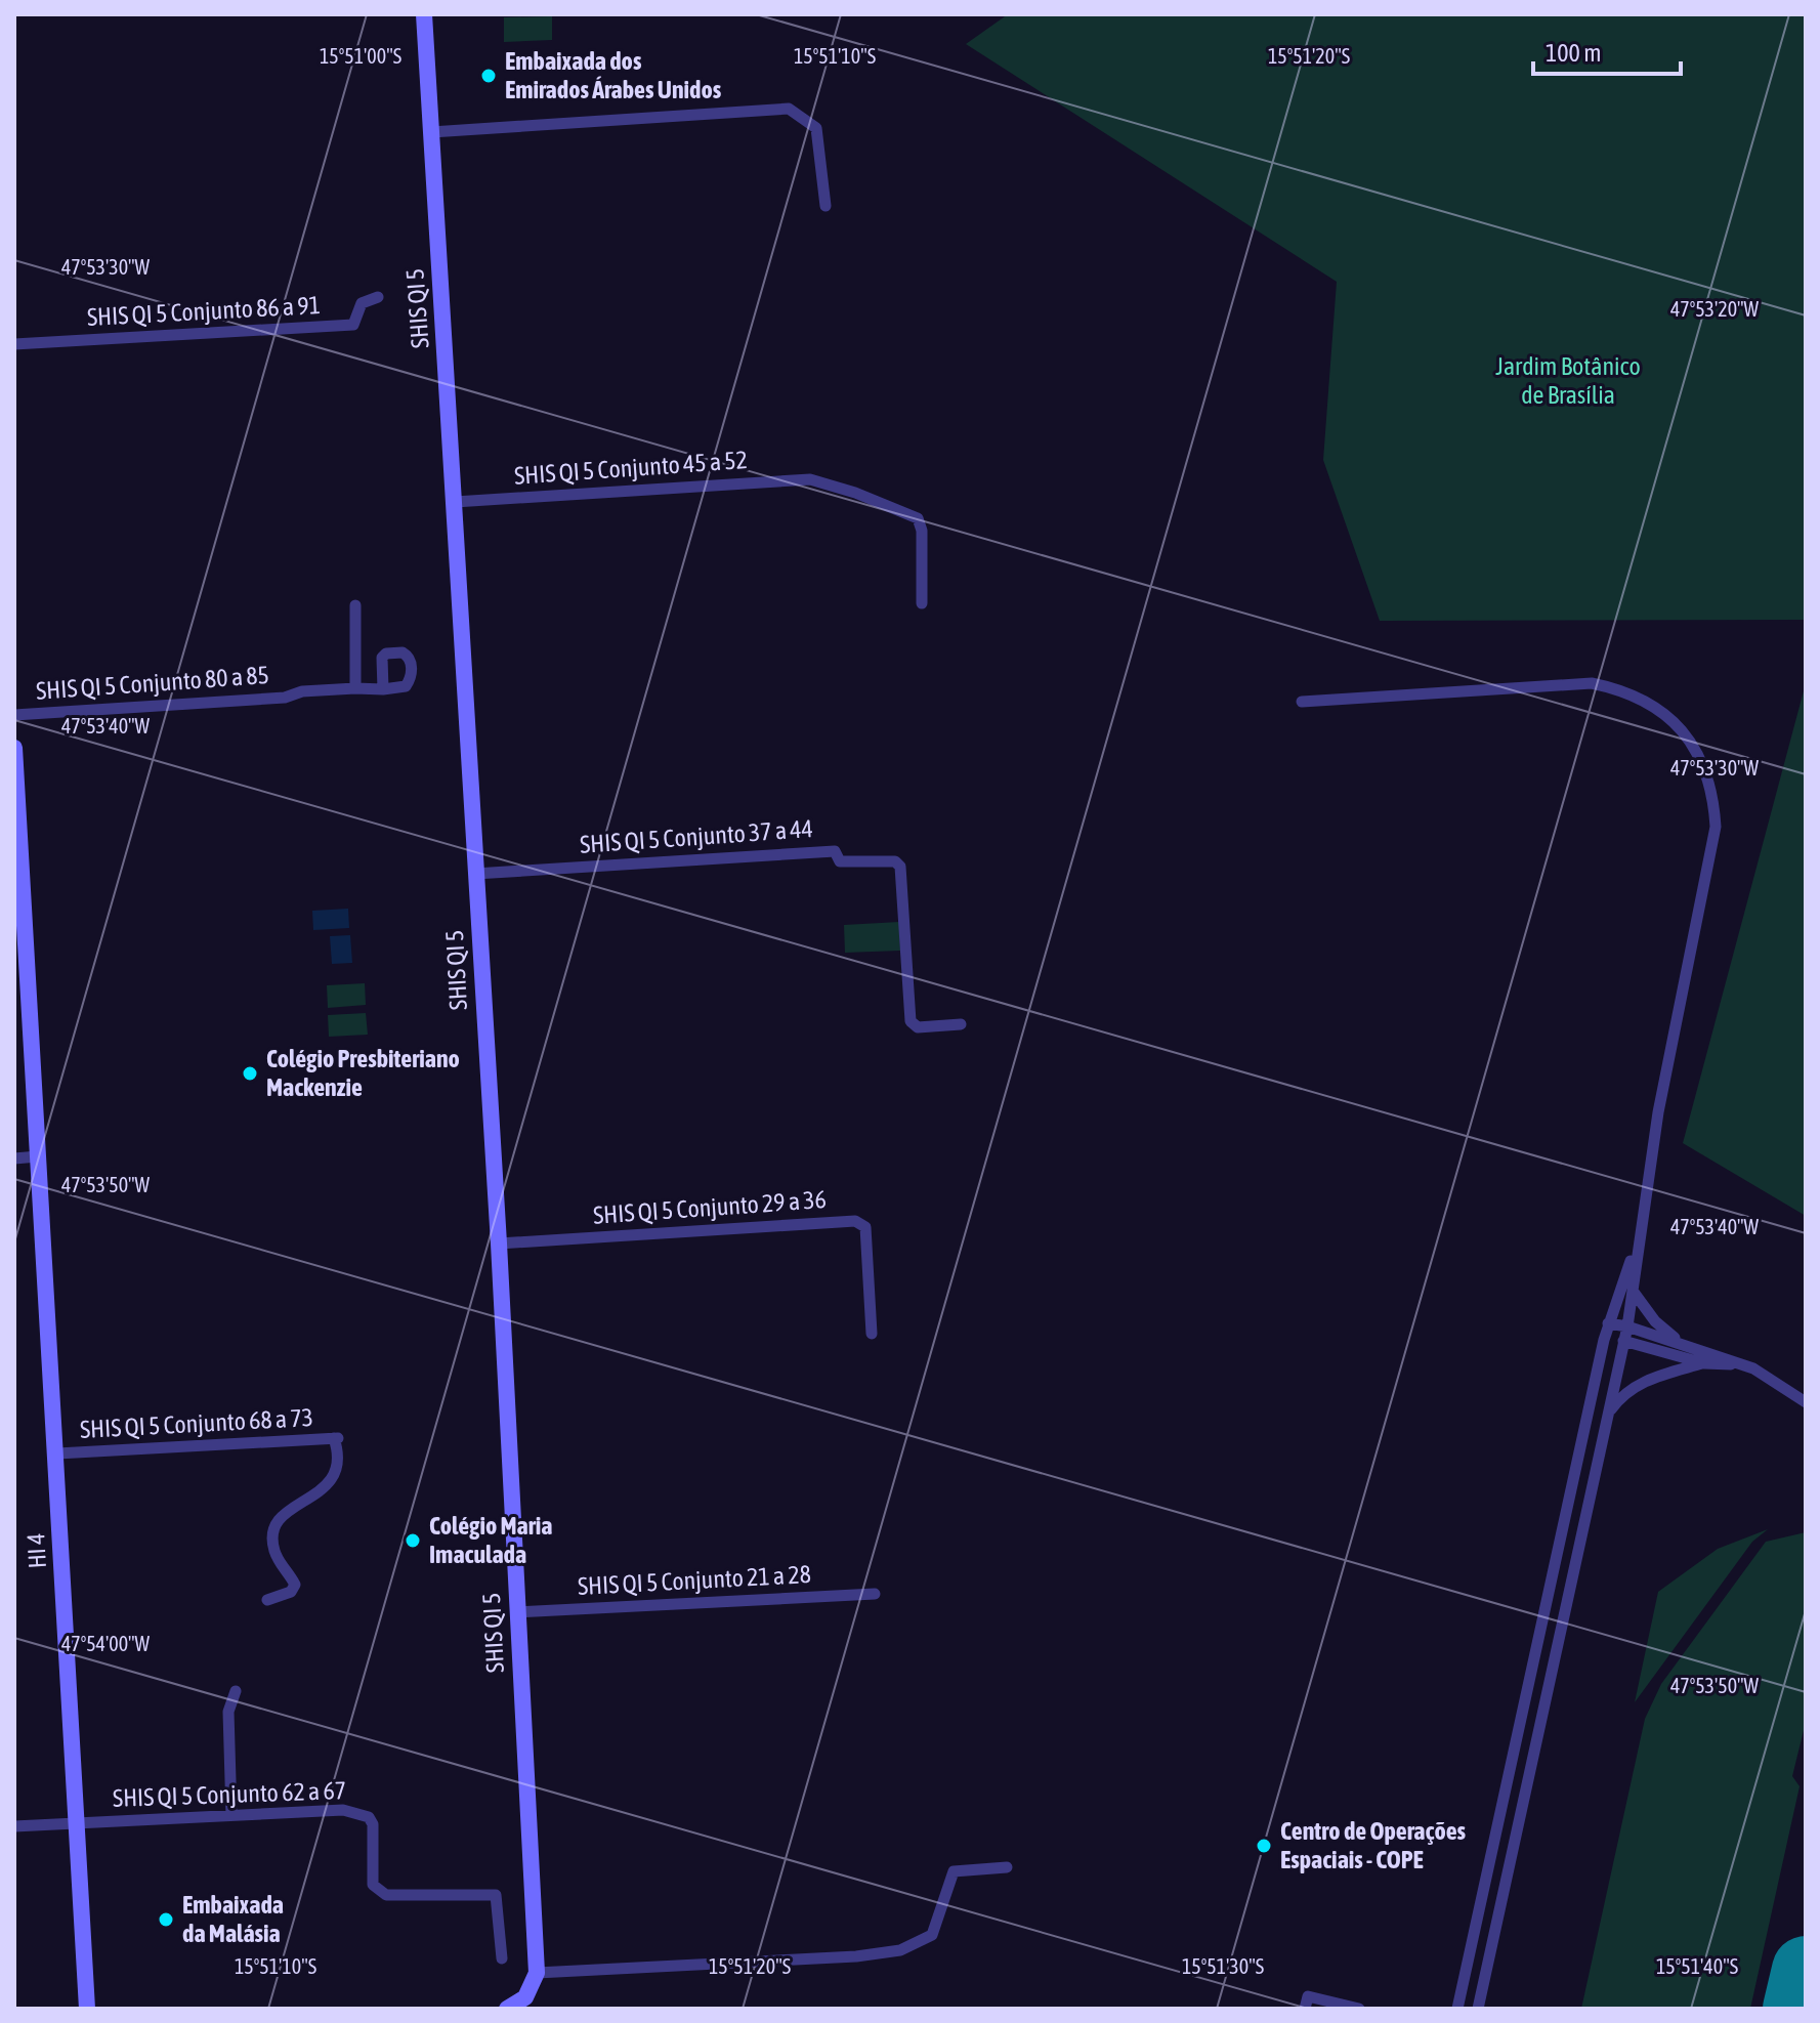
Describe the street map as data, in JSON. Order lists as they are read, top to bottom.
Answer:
{
  "streets": {
    "street": [
      "SHIS QI 5",
      "SHIS QI 5 Conjunto 86 a 91",
      "SHIS QI 5 Conjunto 45 a 52",
      "SHIS QI 5 Conjunto 80 a 85",
      "SHIS QI 5 Conjunto 37 a 44",
      "SHIS QI 5 Conjunto 29 a 36",
      "SHIS QI 5 Conjunto 68 a 73",
      "HI 4",
      "SHIS QI 5 Conjunto 21 a 28",
      "SHIS QI 5 Conjunto 62 a 67"
    ]
  },
  "crossings": [
    ["SHIS QI 5", "SHIS QI 5 Conjunto 45 a 52"],
    ["SHIS QI 5", "SHIS QI 5 Conjunto 37 a 44"],
    ["SHIS QI 5", "SHIS QI 5 Conjunto 29 a 36"],
    ["SHIS QI 5", "SHIS QI 5 Conjunto 21 a 28"],
    ["SHIS QI 5 Conjunto 68 a 73", "HI 4"],
    ["HI 4", "SHIS QI 5 Conjunto 62 a 67"]
  ],
  "parks": ["Jardim Botânico de Brasília"],
  "places": [
    "Embaixada dos Emirados Árabes Unidos",
    "Colégio Presbiteriano Mackenzie",
    "Colégio Maria Imaculada",
    "Centro de Operações Espaciais - COPE",
    "Embaixada da Malásia"
  ],
  "scale_bar": "100 m",
  "coordinates": [
    "15°51'00\"S",
    "15°51'10\"S",
    "15°51'20\"S",
    "47°53'30\"W",
    "47°53'20\"W",
    "47°53'40\"W",
    "47°53'50\"W",
    "47°54'00\"W",
    "15°51'30\"S",
    "15°51'40\"S"
  ]
}
